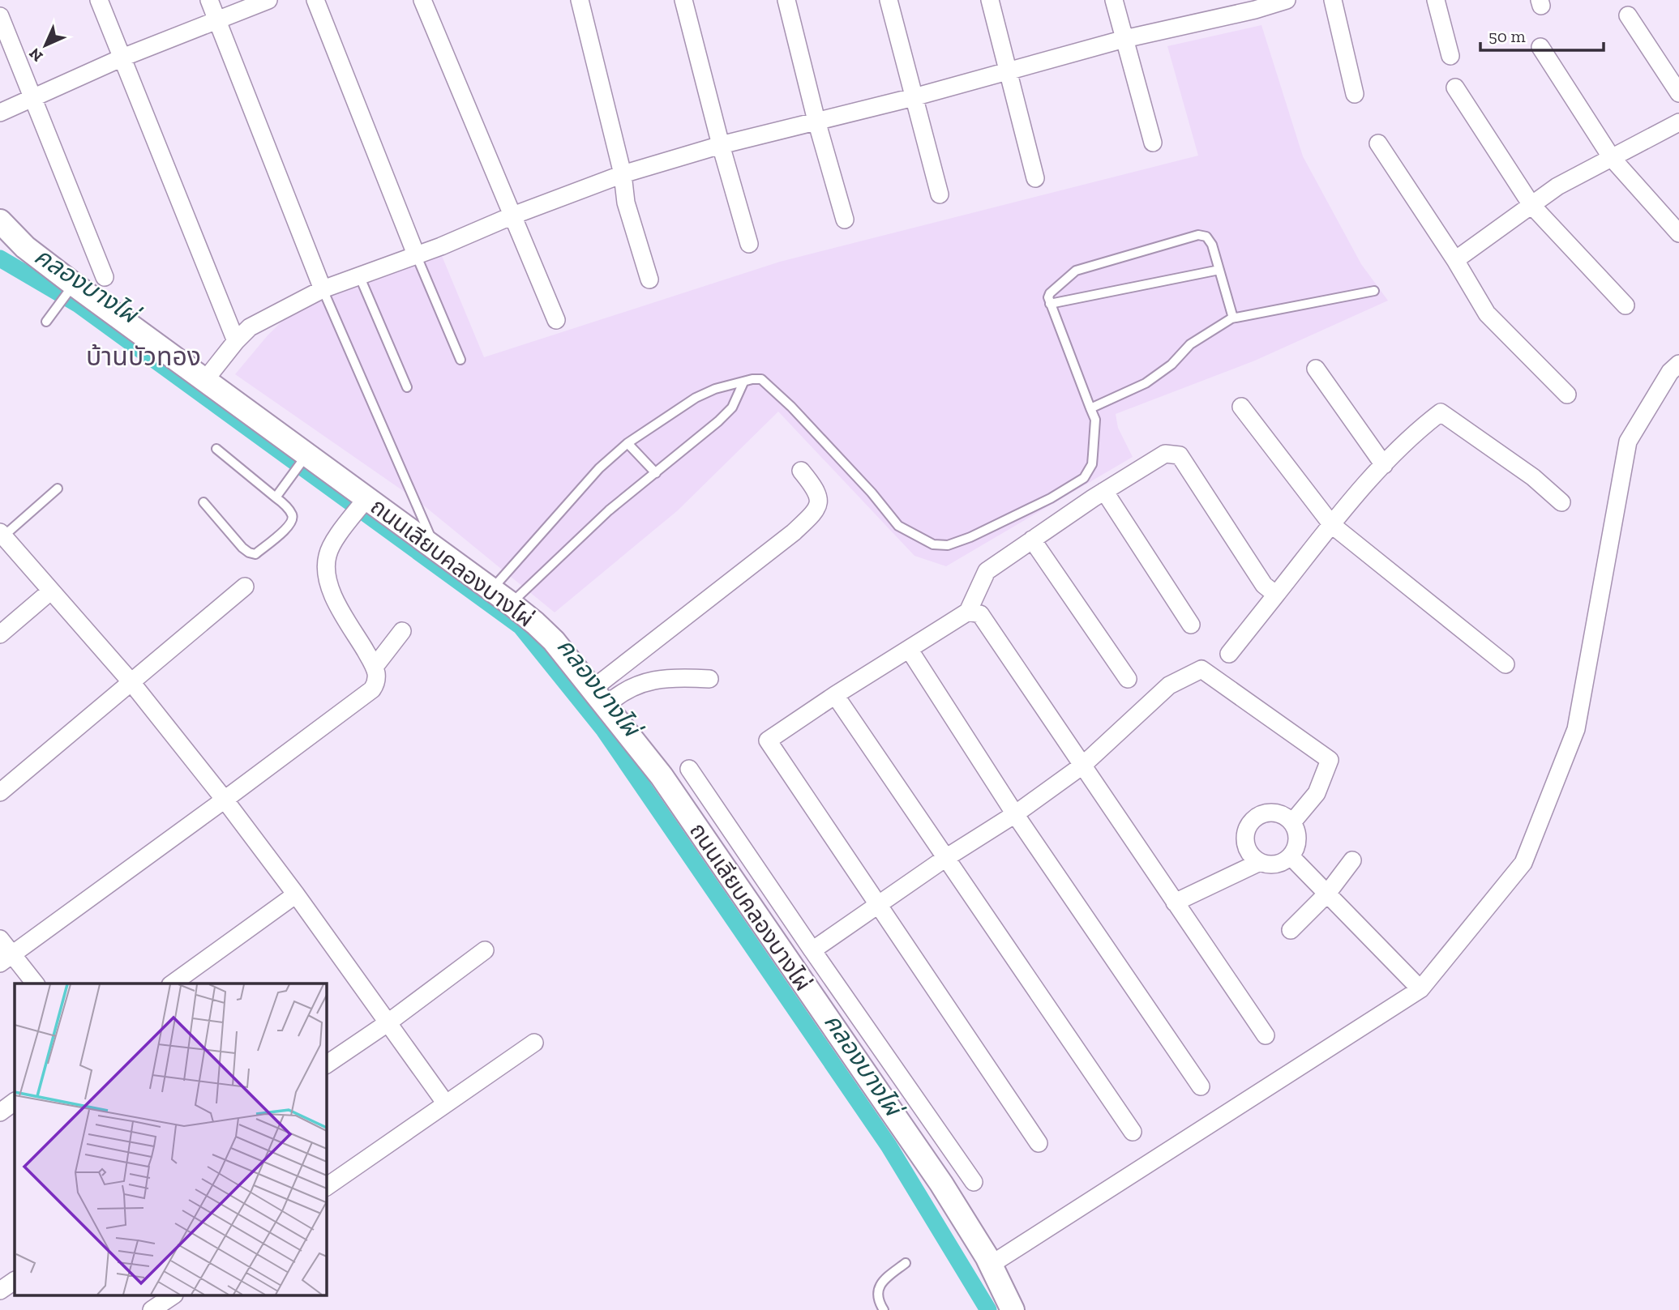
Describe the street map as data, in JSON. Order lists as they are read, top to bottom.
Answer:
{
  "streets": {
    "street": ["ถนนเลียบคลองบางไผ่"]
  },
  "districts": ["บ้านบัวทอง"],
  "water": ["คลองบางไผ่"],
  "scale_bar": "50 m",
  "north": "bottom left"
}
